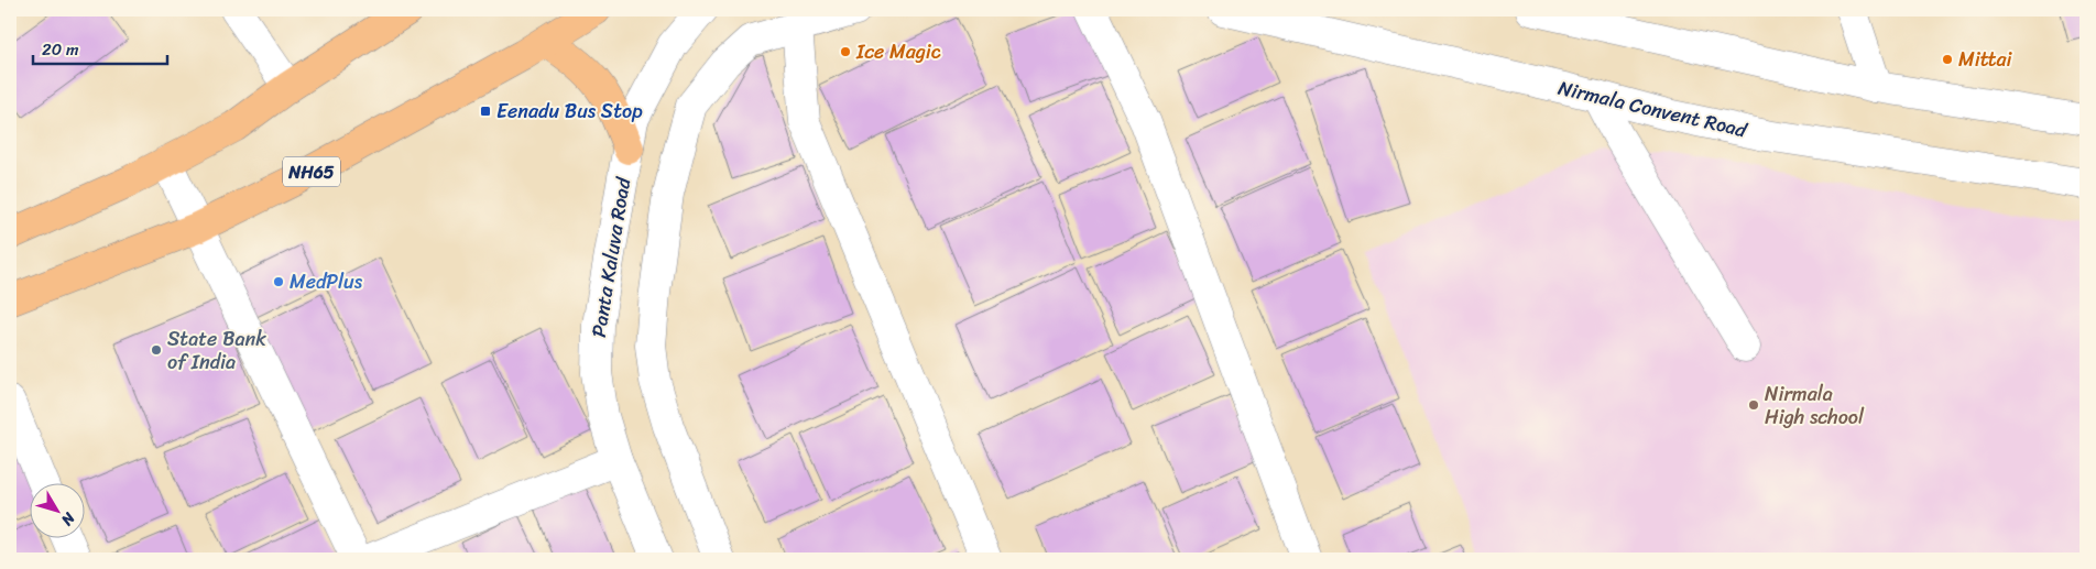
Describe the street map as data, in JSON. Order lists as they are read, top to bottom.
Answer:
{
  "streets": {
    "highway": ["NH65"],
    "street": ["Nirmala Convent Road", "Panta Kaluva Road"]
  },
  "places": {
    "other": [
      "Ice Magic",
      "Mittai",
      "MedPlus",
      "State Bank of India",
      "Nirmala High school"
    ],
    "transit": ["Eenadu Bus Stop"]
  },
  "scale_bar": "20 m",
  "north": "bottom right"
}
